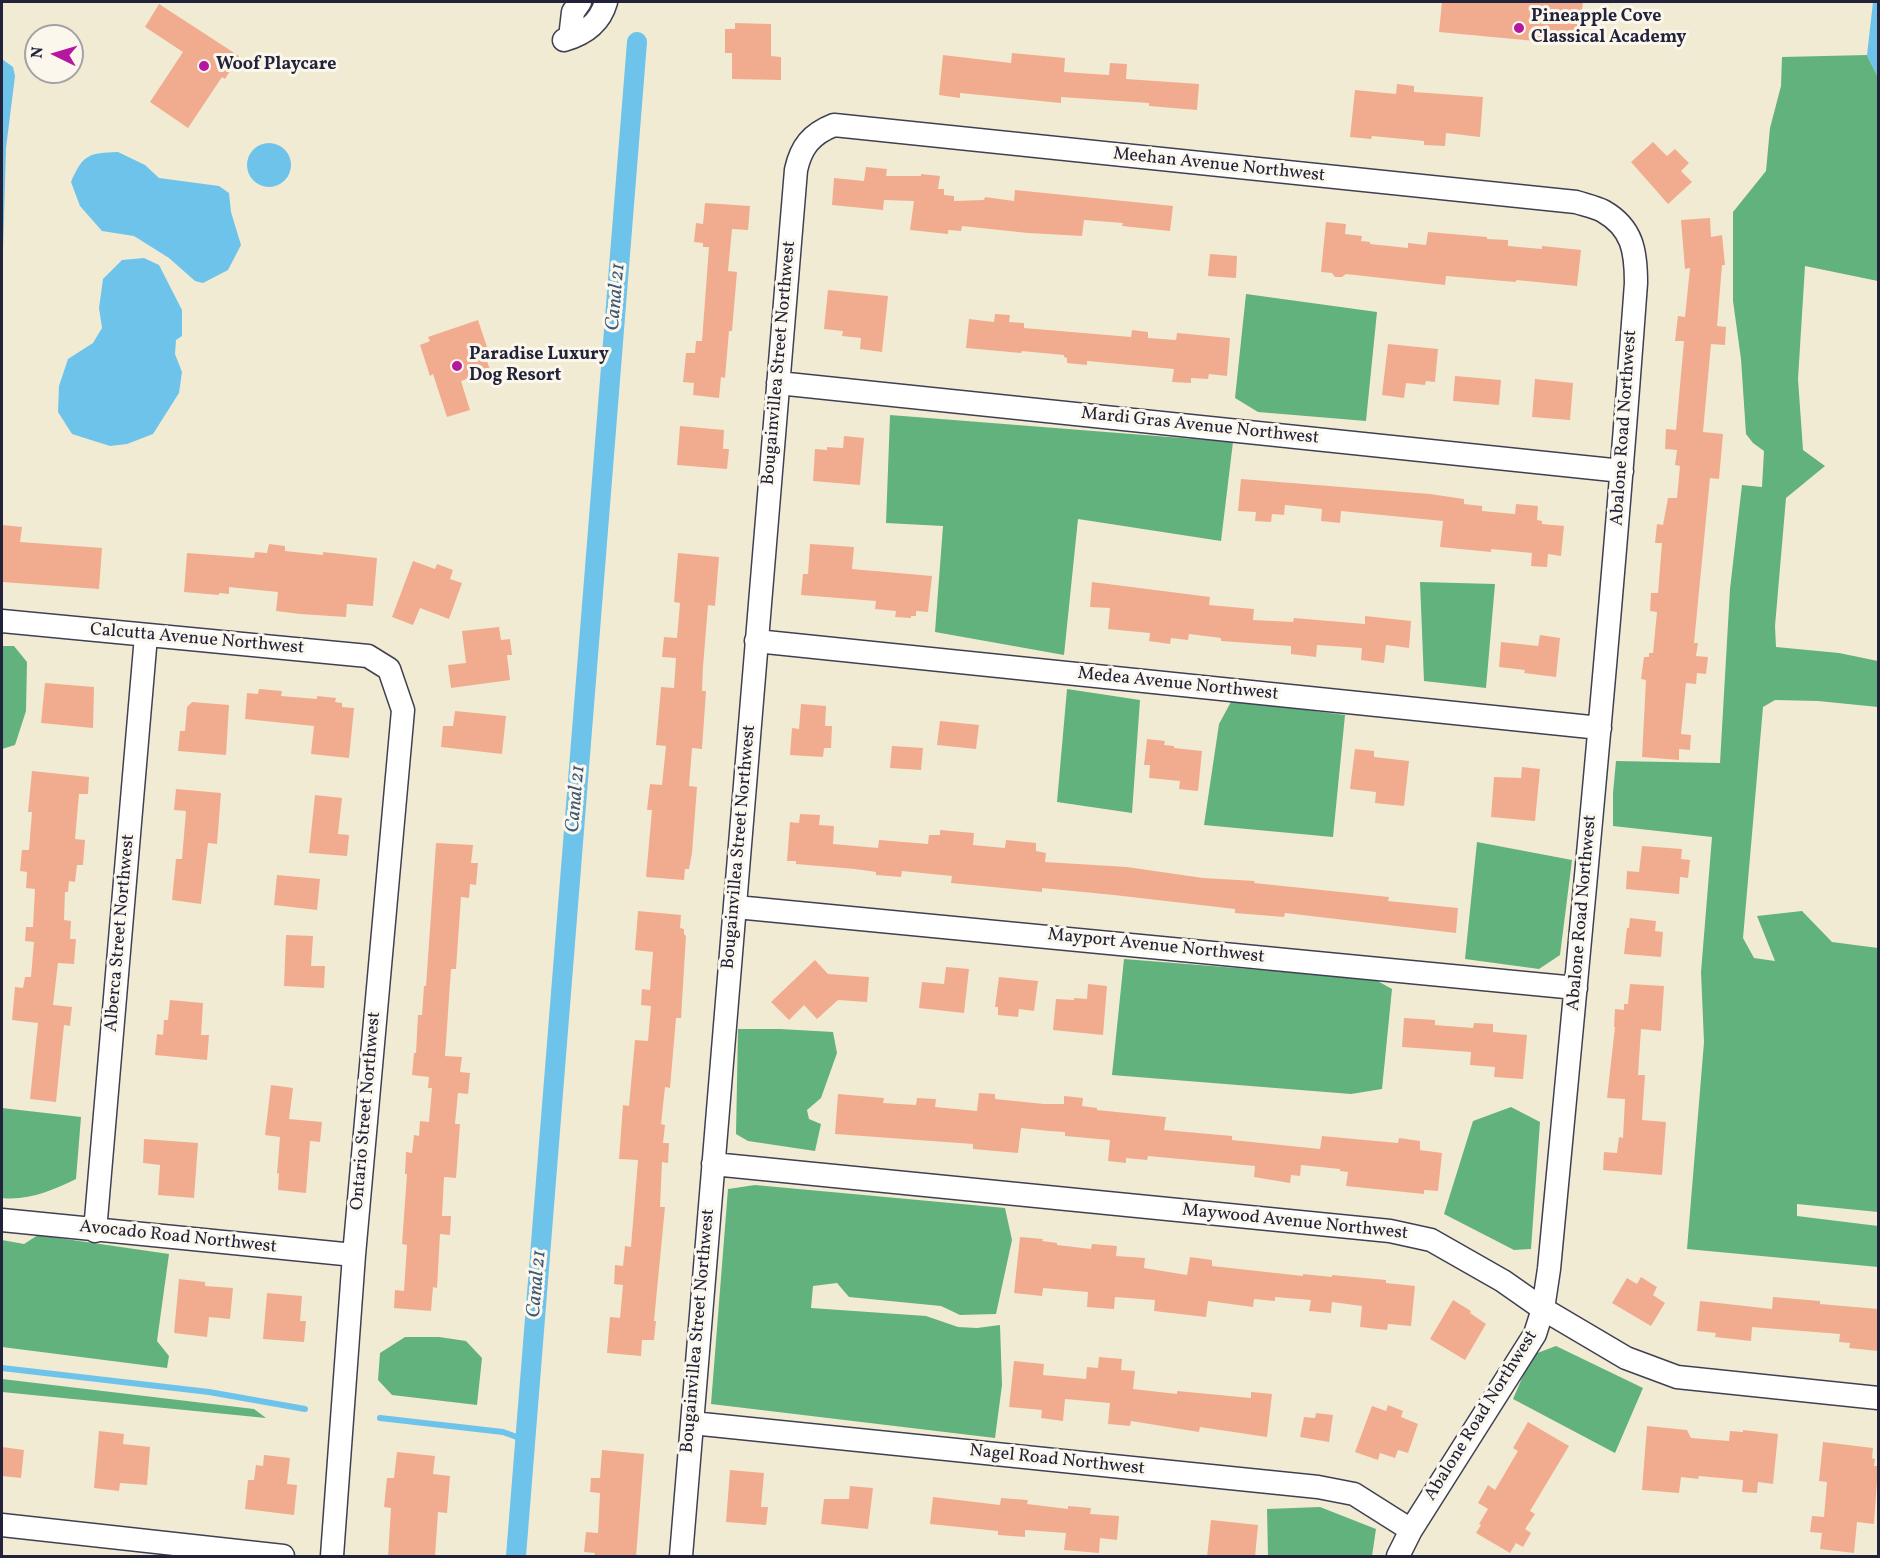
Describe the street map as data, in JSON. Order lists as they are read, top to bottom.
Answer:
{
  "streets": {
    "street": [
      "Meehan Avenue Northwest",
      "Bougainvillea Street Northwest",
      "Mardi Gras Avenue Northwest",
      "Abalone Road Northwest",
      "Calcutta Avenue Northwest",
      "Medea Avenue Northwest",
      "Alberca Street Northwest",
      "Mayport Avenue Northwest",
      "Ontario Street Northwest",
      "Maywood Avenue Northwest",
      "Avocado Road Northwest",
      "Nagel Road Northwest"
    ]
  },
  "crossings": [
    ["Meehan Avenue Northwest", "Bougainvillea Street Northwest"],
    ["Meehan Avenue Northwest", "Abalone Road Northwest"],
    ["Bougainvillea Street Northwest", "Mardi Gras Avenue Northwest"],
    ["Bougainvillea Street Northwest", "Medea Avenue Northwest"],
    ["Bougainvillea Street Northwest", "Mayport Avenue Northwest"],
    ["Bougainvillea Street Northwest", "Maywood Avenue Northwest"],
    ["Bougainvillea Street Northwest", "Nagel Road Northwest"],
    ["Mardi Gras Avenue Northwest", "Abalone Road Northwest"],
    ["Abalone Road Northwest", "Medea Avenue Northwest"],
    ["Abalone Road Northwest", "Mayport Avenue Northwest"],
    ["Abalone Road Northwest", "Maywood Avenue Northwest"],
    ["Abalone Road Northwest", "Nagel Road Northwest"],
    ["Calcutta Avenue Northwest", "Alberca Street Northwest"],
    ["Calcutta Avenue Northwest", "Ontario Street Northwest"],
    ["Alberca Street Northwest", "Avocado Road Northwest"],
    ["Ontario Street Northwest", "Avocado Road Northwest"]
  ],
  "water": ["Canal 21"],
  "places": ["Pineapple Cove Classical Academy", "Woof Playcare", "Paradise Luxury Dog Resort"],
  "north": "left"
}
